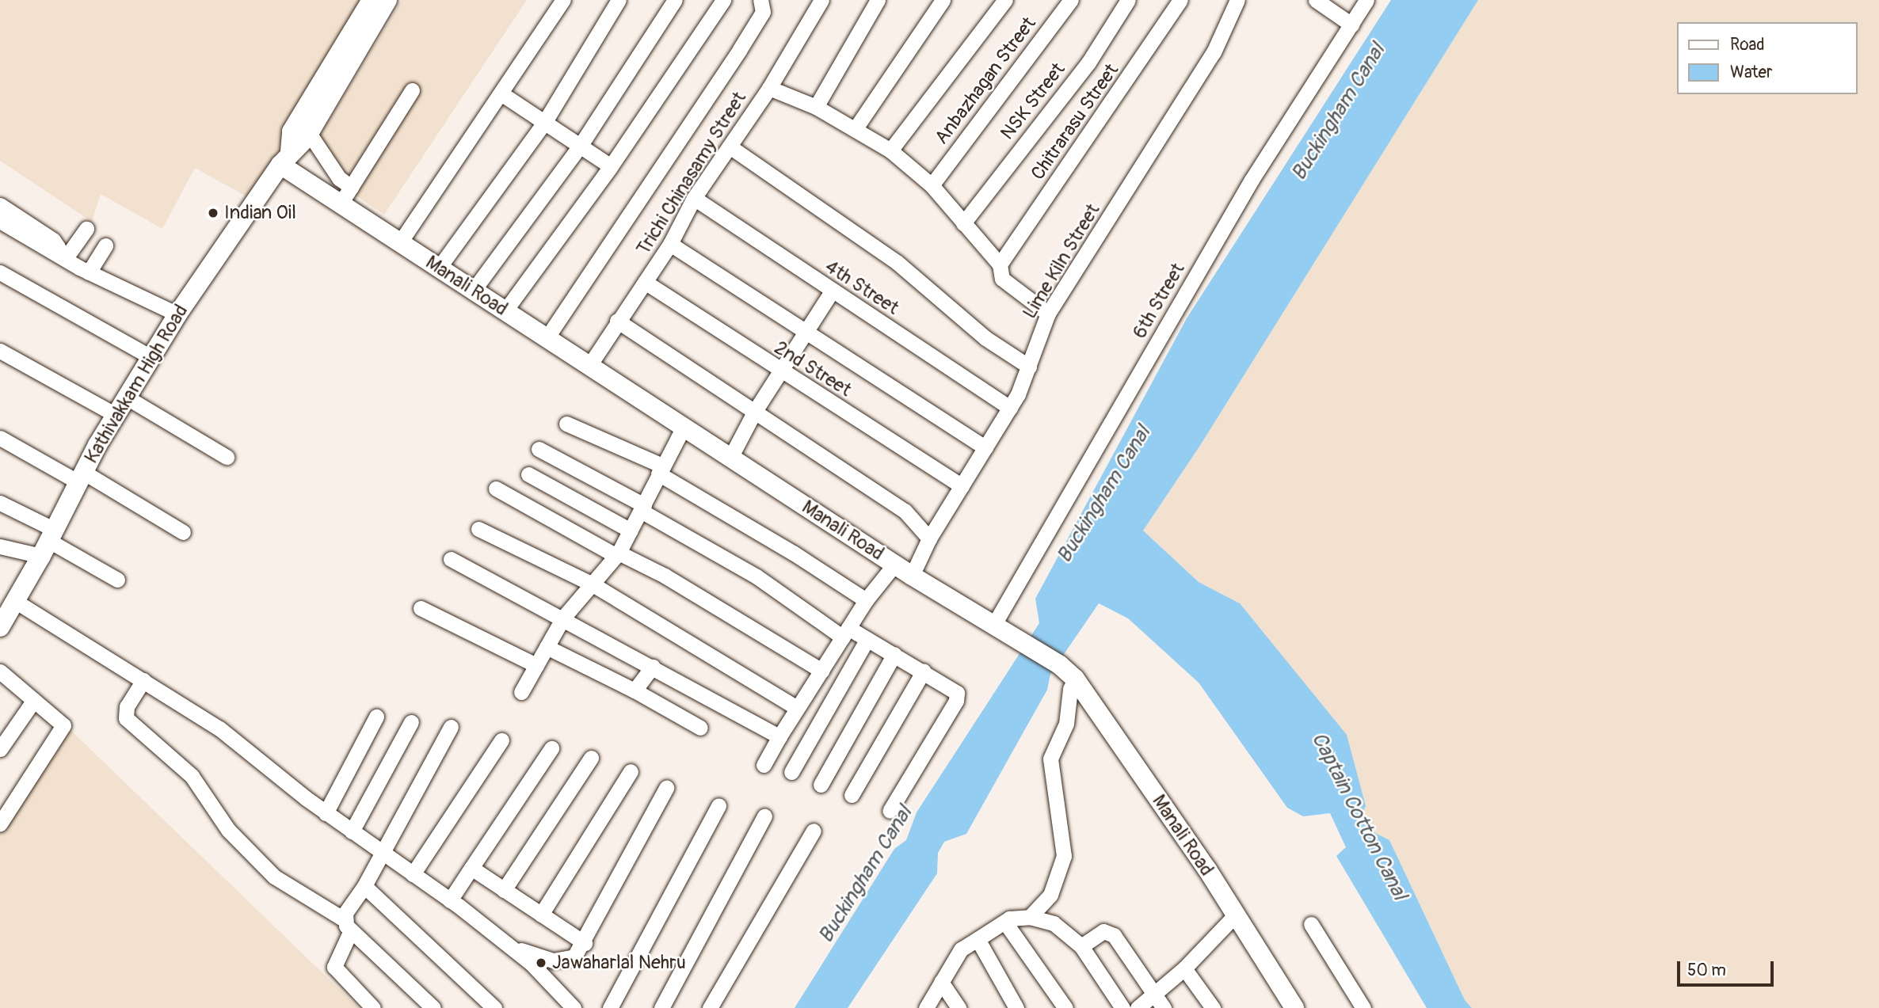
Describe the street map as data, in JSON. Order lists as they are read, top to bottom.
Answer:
{
  "streets": {
    "main road": ["Manali Road", "Kathivakkam High Road"],
    "street": [
      "Anbazhagan Street",
      "NSK Street",
      "Chitrarasu Street",
      "Trichi Chinasamy Street",
      "Lime Kiln Street",
      "4th Street",
      "6th Street",
      "2nd Street"
    ]
  },
  "crossings": [
    ["Trichi Chinasamy Street", "Manali Road"],
    ["Trichi Chinasamy Street", "4th Street"],
    ["Trichi Chinasamy Street", "2nd Street"],
    ["Lime Kiln Street", "Manali Road"],
    ["Lime Kiln Street", "4th Street"],
    ["Lime Kiln Street", "2nd Street"],
    ["Manali Road", "6th Street"],
    ["Manali Road", "Kathivakkam High Road"]
  ],
  "water": ["Buckingham Canal", "Captain Cotton Canal"],
  "places": ["Indian Oil", "Jawaharlal Nehru"],
  "legend": ["Road", "Water"],
  "scale_bar": "50 m"
}
